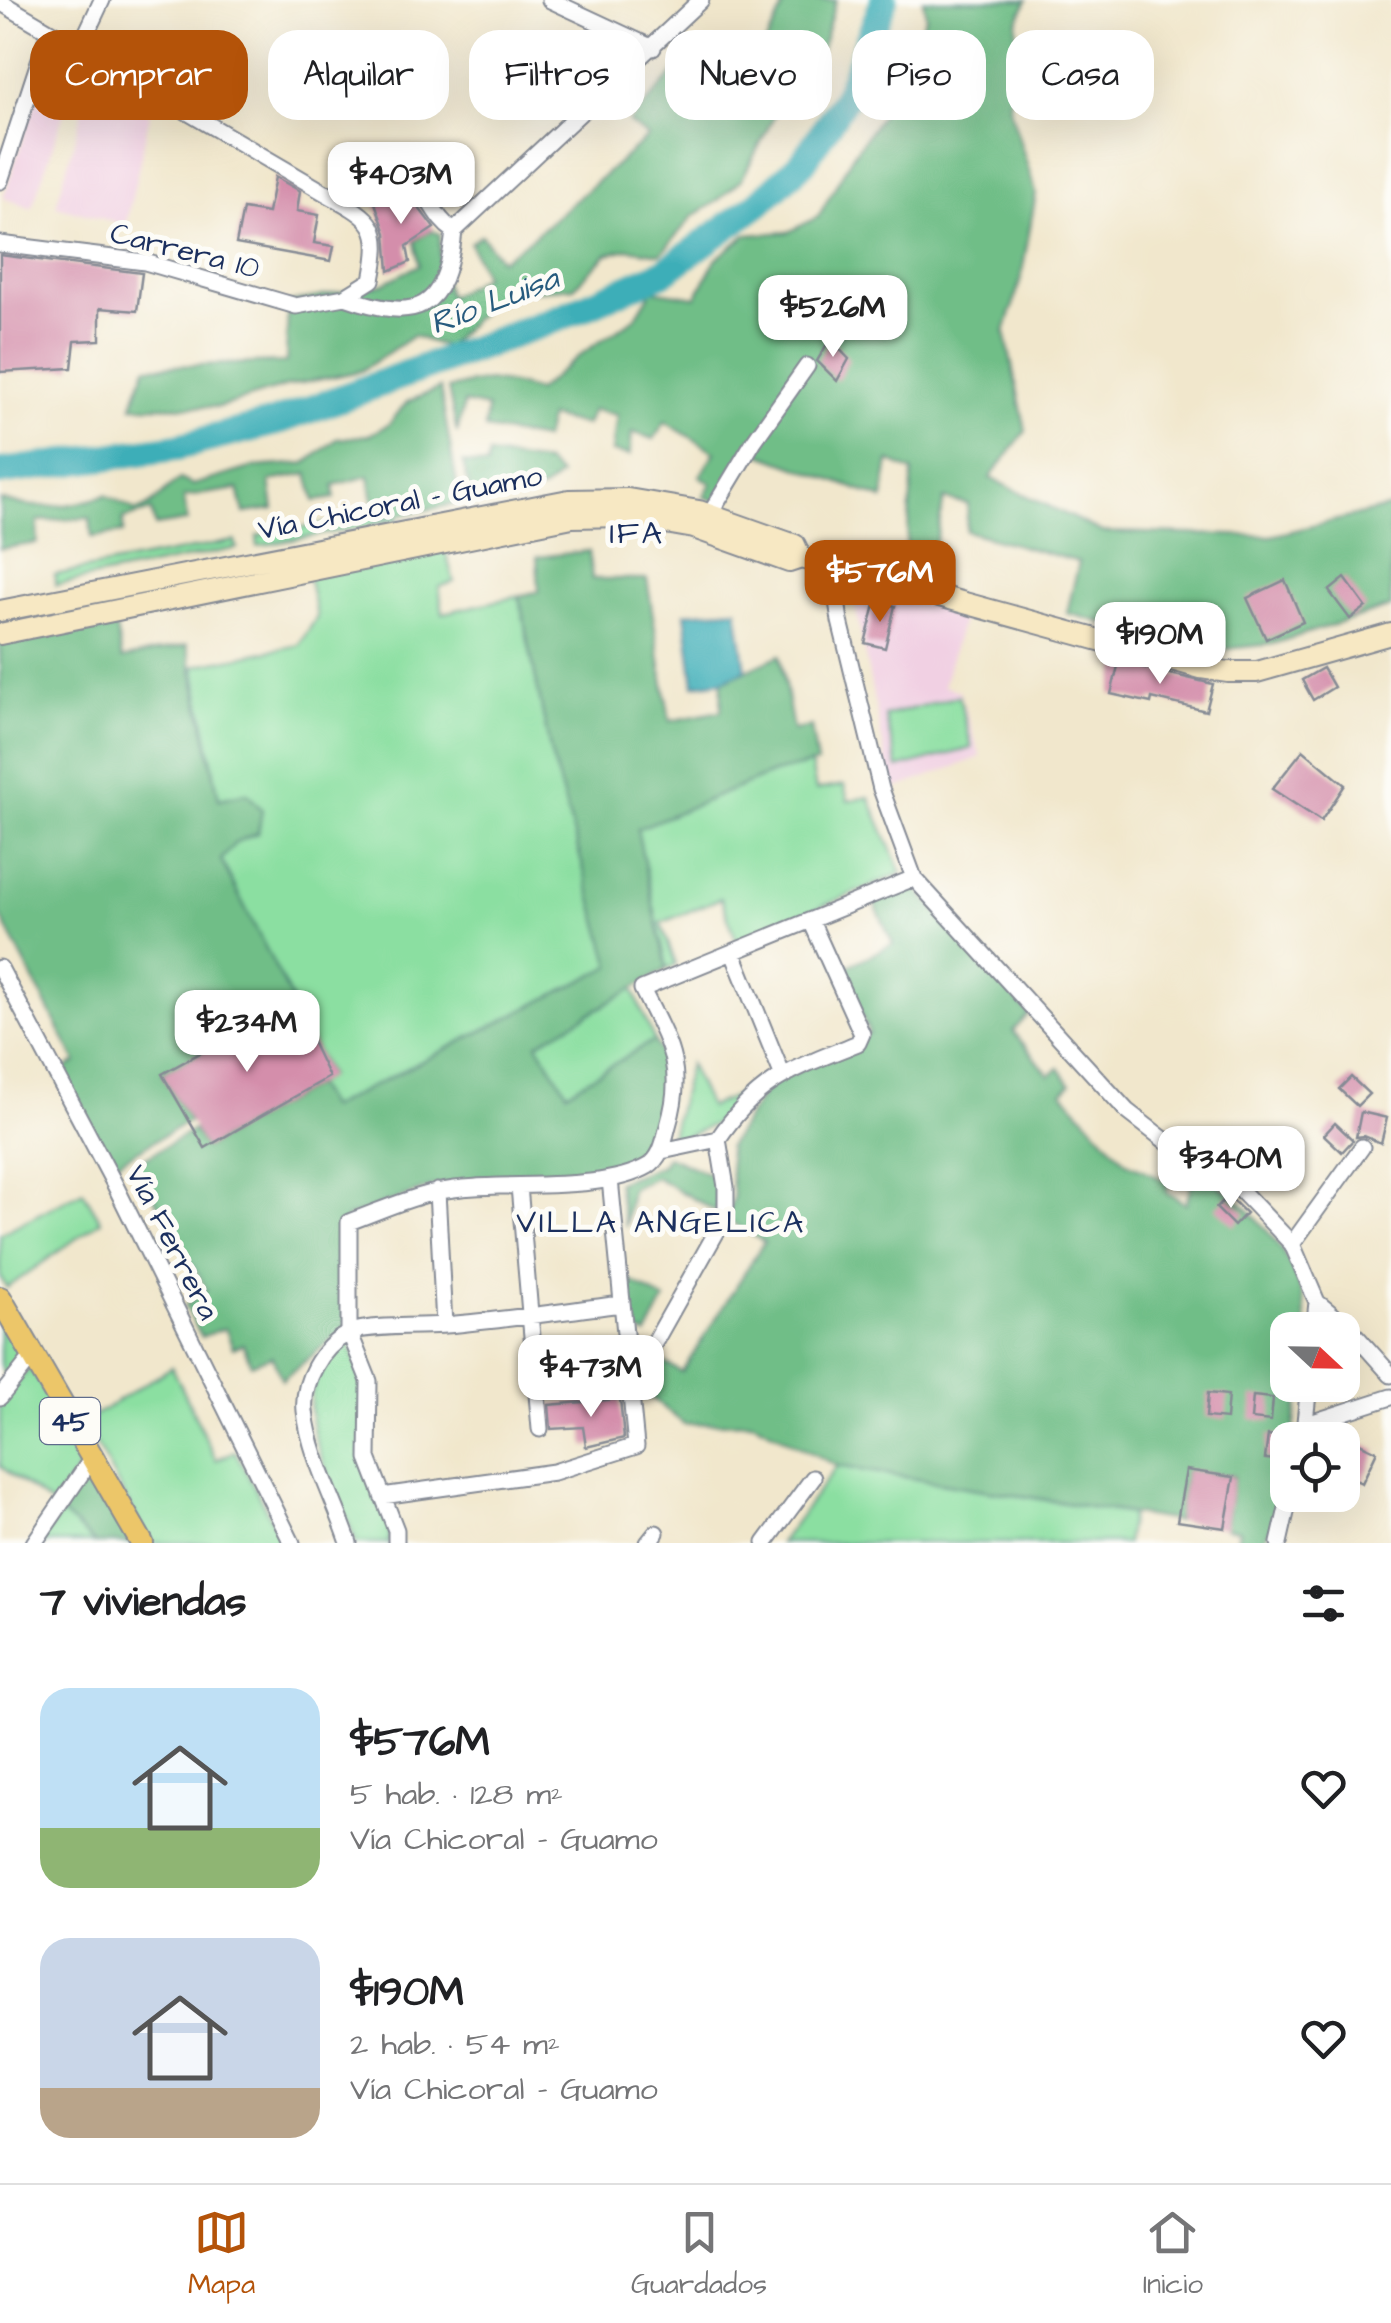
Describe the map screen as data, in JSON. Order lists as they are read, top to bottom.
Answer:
{
  "streets": {
    "main road": ["45"],
    "street": ["Carrera 10", "Vía Chicoral - Guamo", "Vía Ferrera"]
  },
  "districts": ["IFA", "VILLA ANGELICA"],
  "water": ["Río Luisa"],
  "north": "right",
  "page": {
    "chip": [
      "Comprar",
      "Alquilar",
      "Filtros",
      "Nuevo",
      "Piso",
      "Casa"
    ],
    "price": [
      "$403M",
      "$526M",
      "$576M",
      "$190M",
      "$234M",
      "$340M",
      "$473M"
    ],
    "heading": "7 viviendas",
    "list": [
      {
        "name": "$576M",
        "note": "5 hab. · 128 m² · Vía Chicoral - Guamo"
      },
      {
        "name": "$190M",
        "note": "2 hab. · 54 m² · Vía Chicoral - Guamo"
      }
    ],
    "tabs": ["Mapa", "Guardados", "Inicio"]
  }
}
